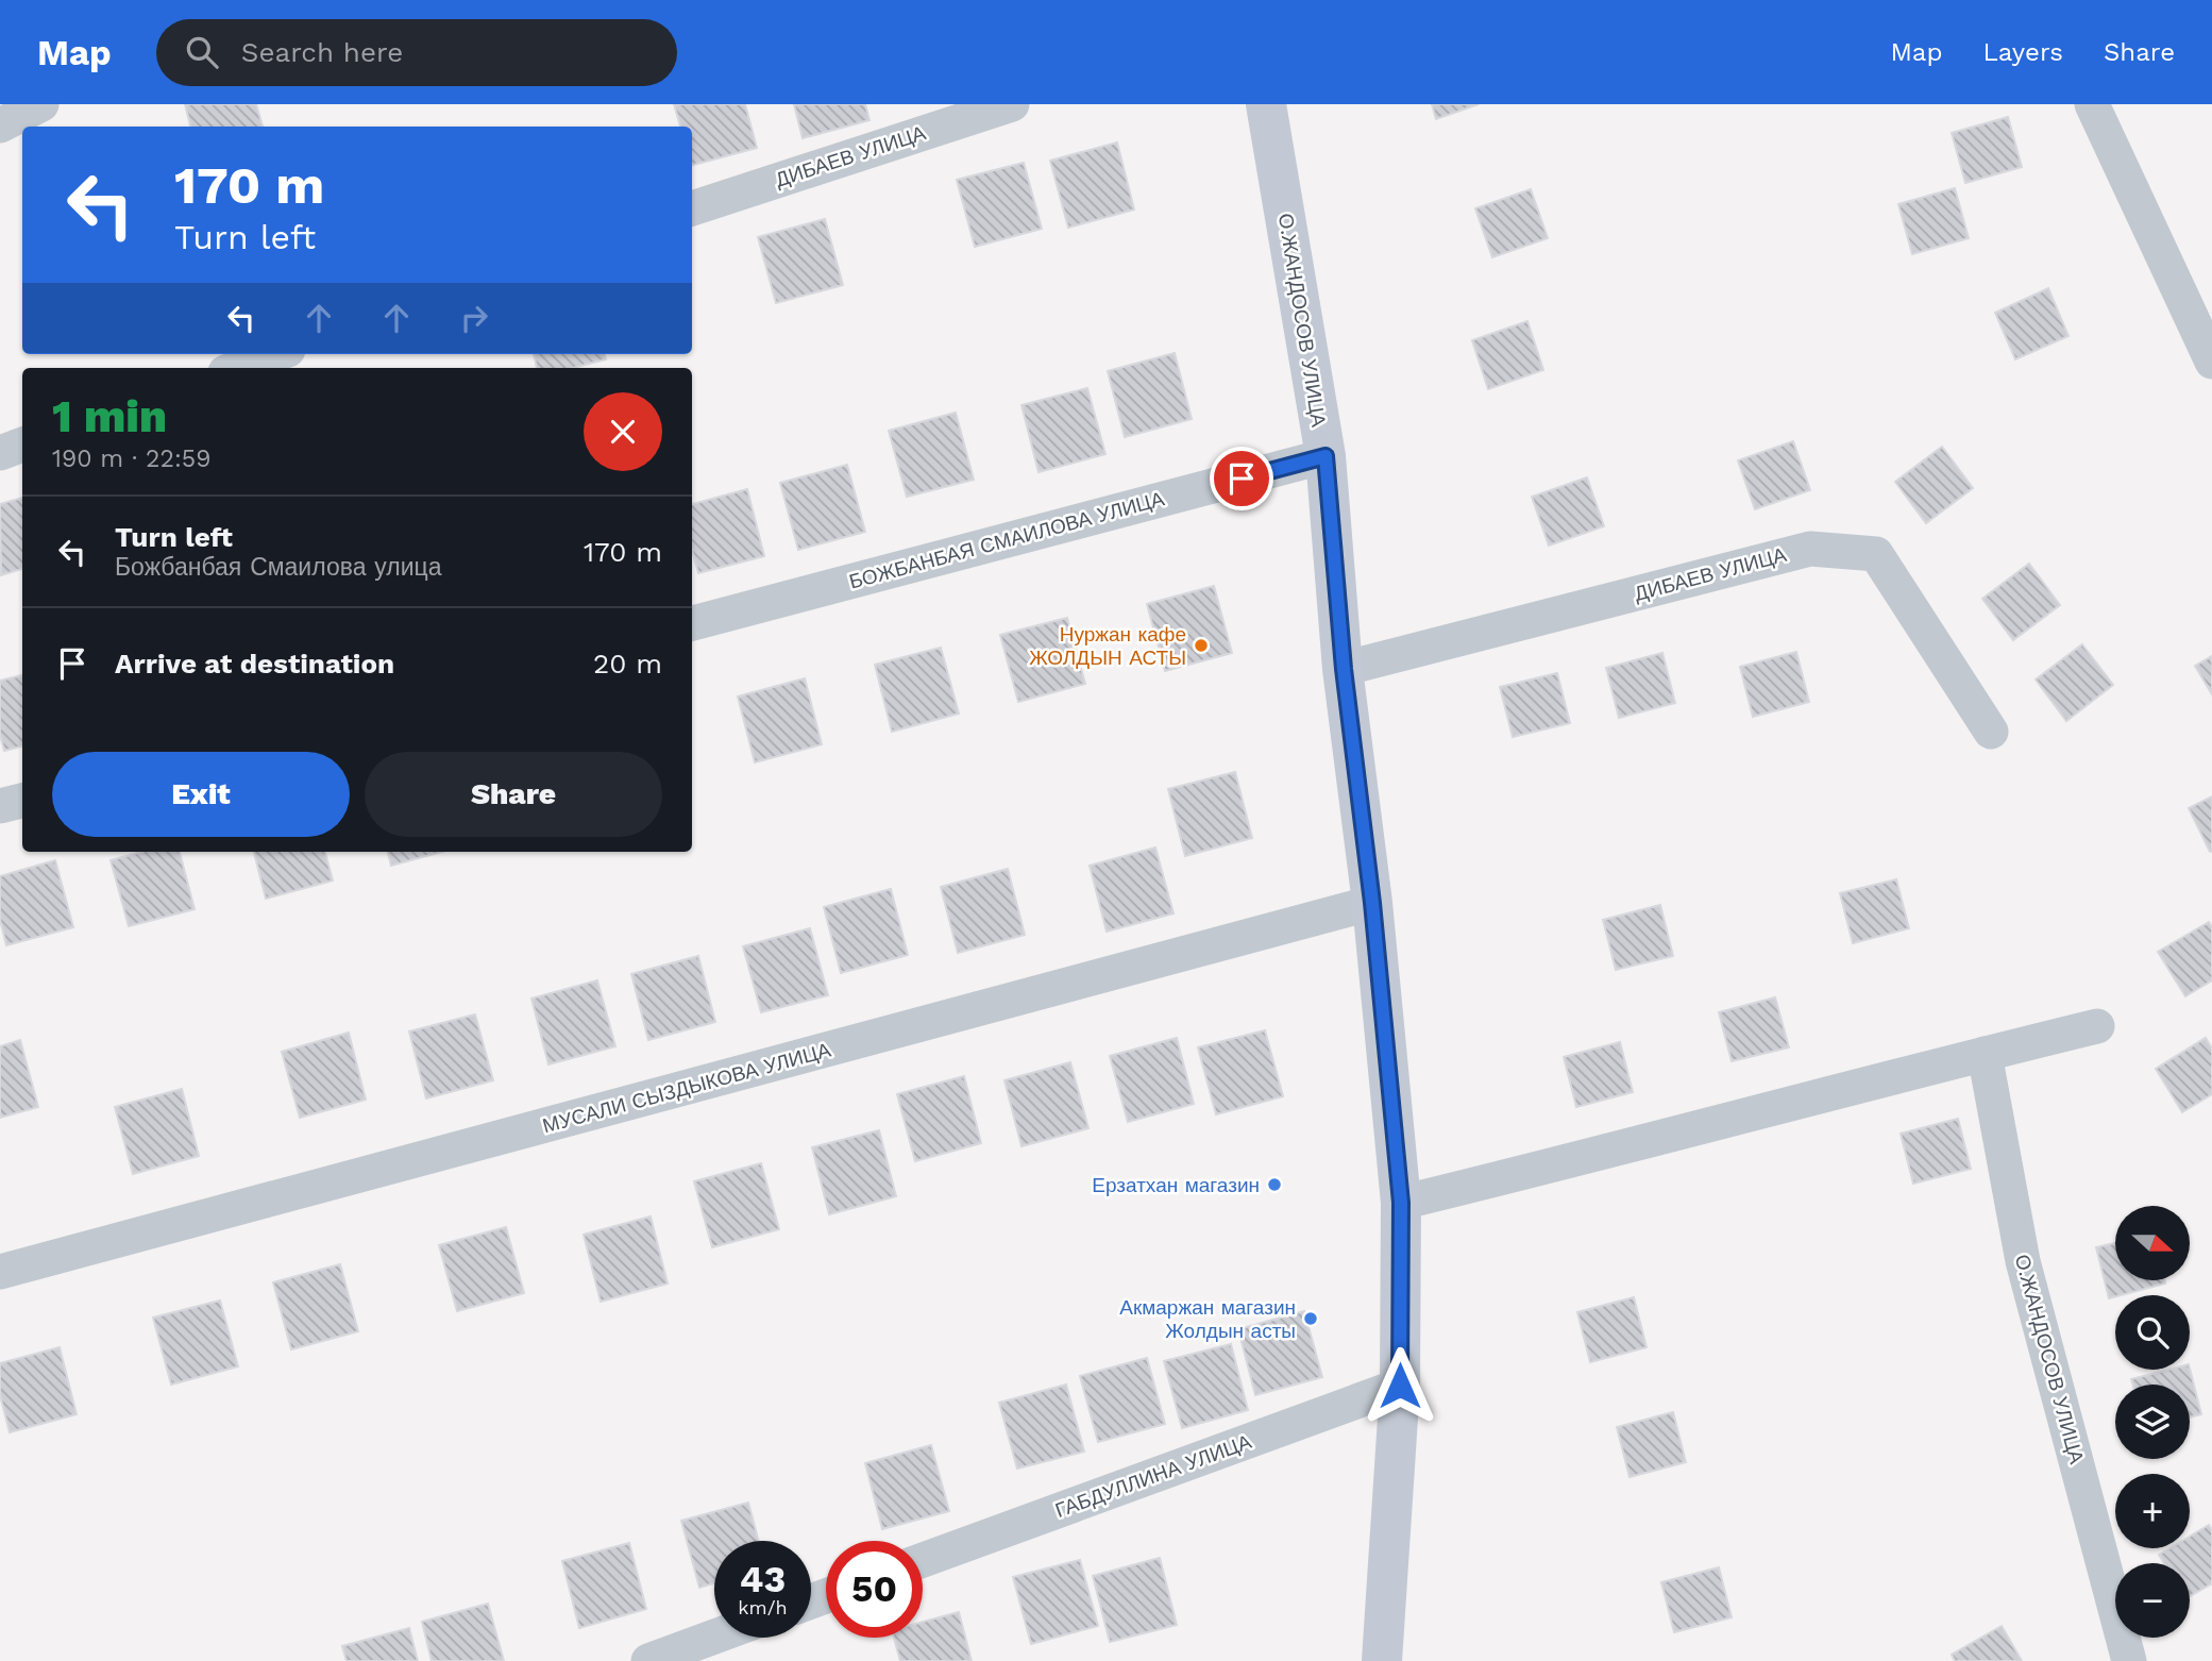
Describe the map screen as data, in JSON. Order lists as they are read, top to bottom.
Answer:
{
  "streets": {
    "main road": ["О.ЖАНДОСОВ УЛИЦА"],
    "street": [
      "ДИБАЕВ УЛИЦА",
      "БОЖБАНБАЯ СМАИЛОВА УЛИЦА",
      "МУСАЛИ СЫЗДЫКОВА УЛИЦА",
      "ГАБДУЛЛИНА УЛИЦА"
    ]
  },
  "crossings": [
    ["ДИБАЕВ УЛИЦА", "О.ЖАНДОСОВ УЛИЦА"],
    ["О.ЖАНДОСОВ УЛИЦА", "БОЖБАНБАЯ СМАИЛОВА УЛИЦА"],
    ["О.ЖАНДОСОВ УЛИЦА", "МУСАЛИ СЫЗДЫКОВА УЛИЦА"],
    ["О.ЖАНДОСОВ УЛИЦА", "ГАБДУЛЛИНА УЛИЦА"]
  ],
  "places": ["Нуржан кафе ЖОЛДЫН АСТЫ", "Ерзатхан магазин", "Акмаржан магазин Жолдын асты"],
  "north": "right",
  "page": {
    "header": "Map",
    "search": "Search here",
    "nav": ["Map", "Layers", "Share"],
    "turn": ["170 m", "Turn left"],
    "heading": ["1 min", "190 m · 22:59"],
    "list": [
      {
        "name": "Turn left",
        "note": "Божбанбая Смаилова улица",
        "value": "170 m"
      },
      {
        "name": "Arrive at destination",
        "value": "20 m"
      }
    ],
    "buttons": ["Exit", "Share"],
    "map_buttons": ["+", "−"],
    "speed": "43 km/h",
    "limit": "50"
  }
}
